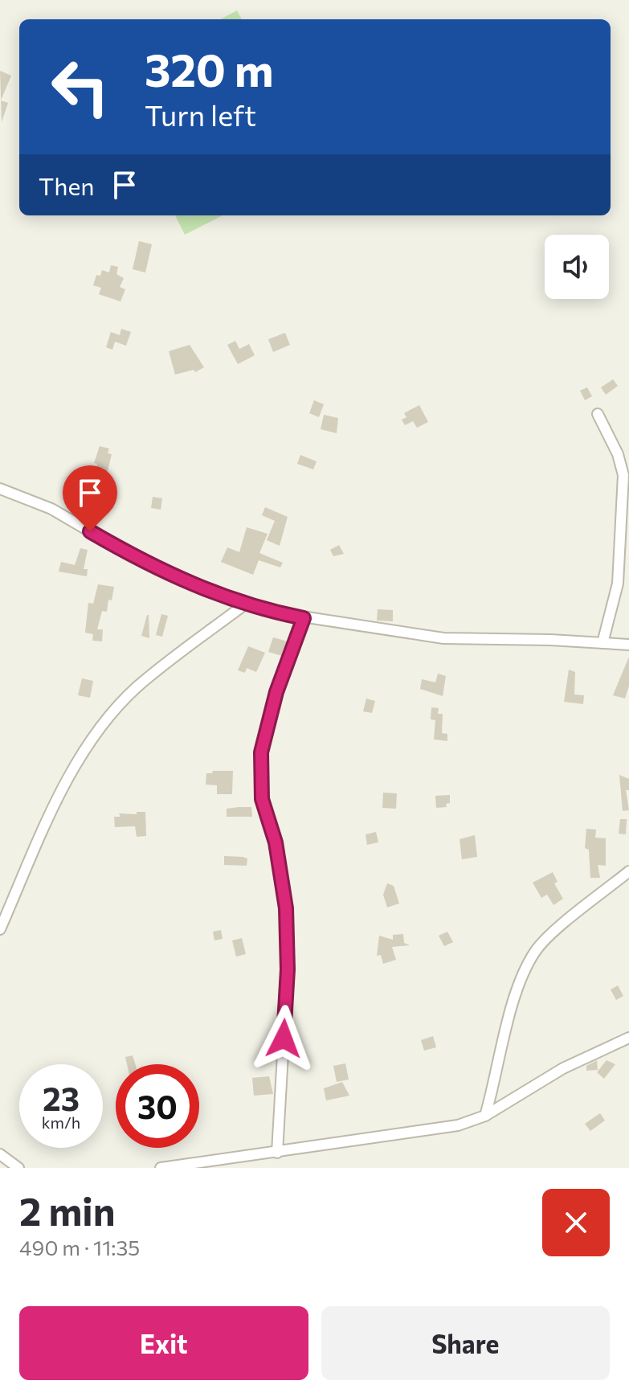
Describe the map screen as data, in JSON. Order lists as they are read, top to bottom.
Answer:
{
  "page": {
    "turn": ["320 m", "Turn left"],
    "then": "Then",
    "speed": "23 km/h",
    "limit": "30",
    "heading": ["2 min", "490 m · 11:35"],
    "buttons": ["Exit", "Share"]
  }
}
